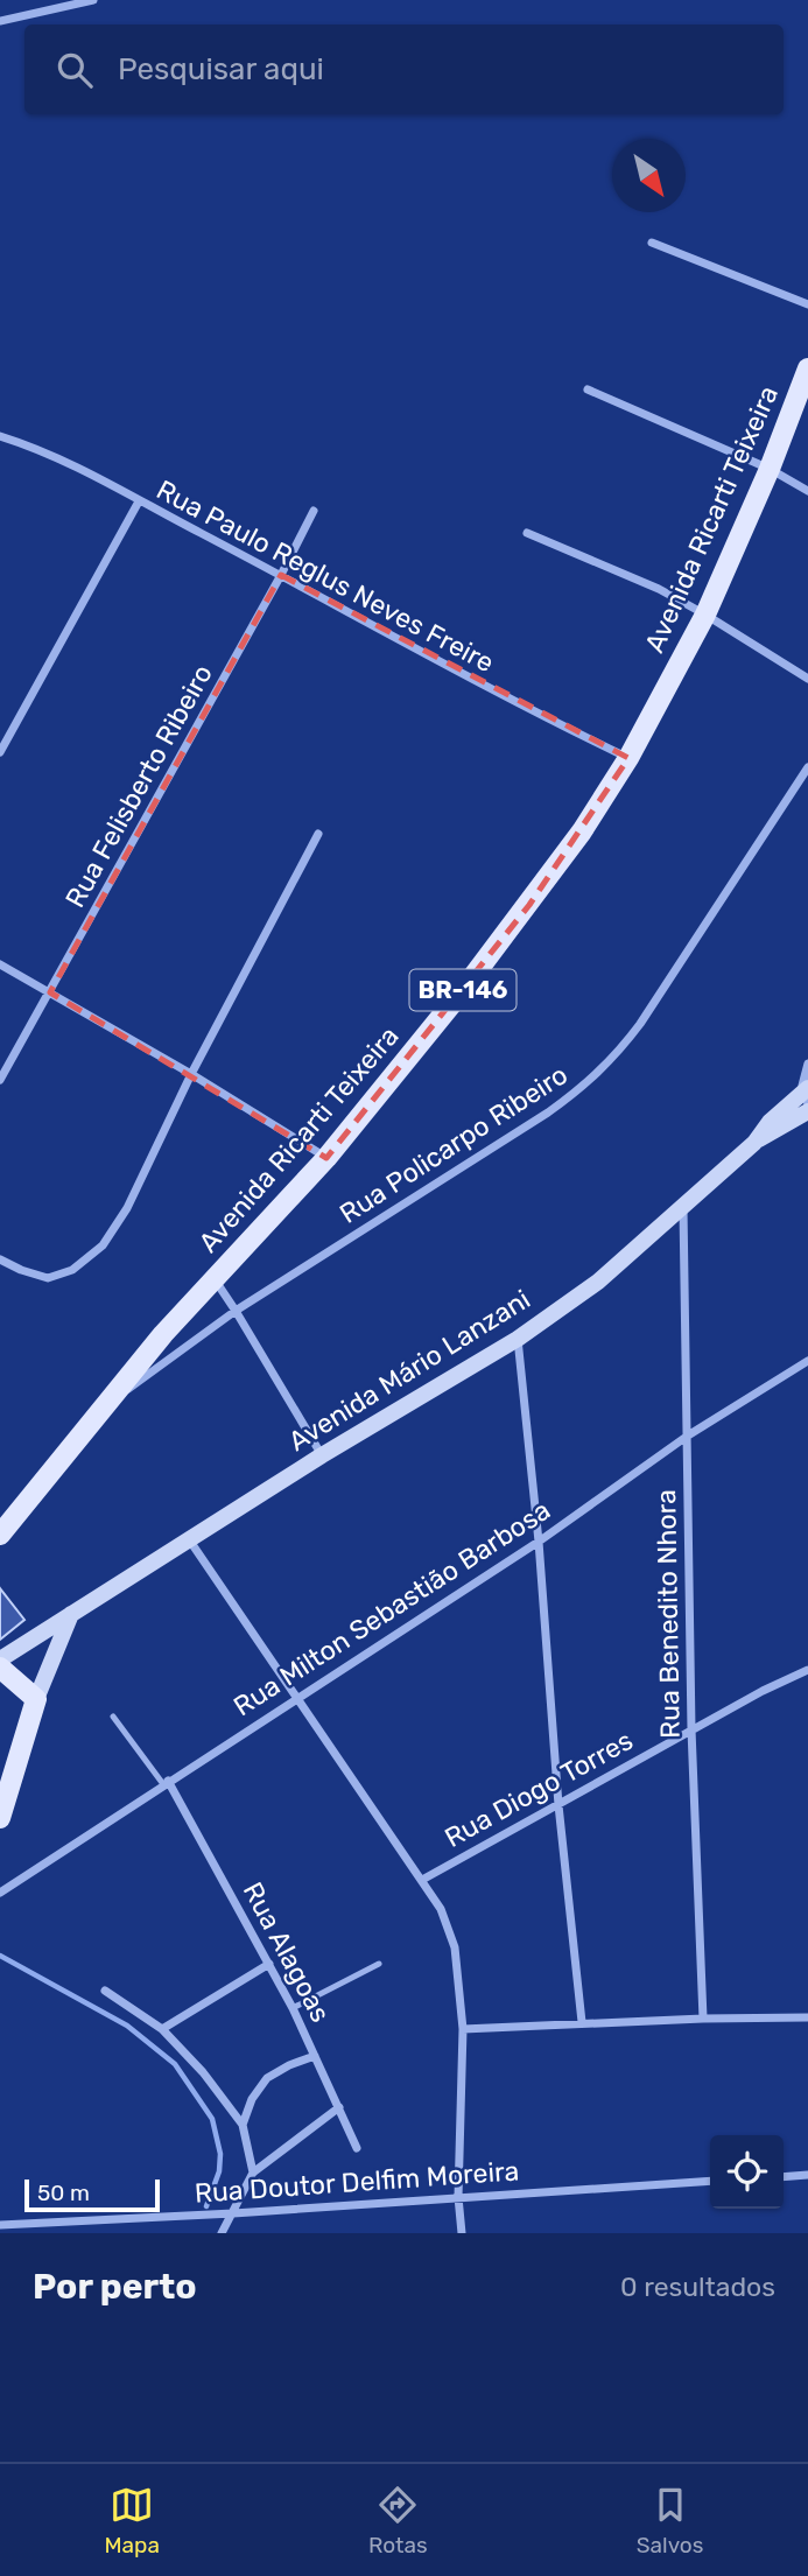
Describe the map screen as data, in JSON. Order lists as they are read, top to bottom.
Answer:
{
  "streets": {
    "main road": ["Avenida Ricarti Teixeira", "BR-146"],
    "street": [
      "Rua Paulo Reglus Neves Freire",
      "Rua Felisberto Ribeiro",
      "Rua Policarpo Ribeiro",
      "Avenida Mário Lanzani",
      "Rua Milton Sebastião Barbosa",
      "Rua Benedito Nhora",
      "Rua Diogo Torres",
      "Rua Alagoas",
      "Rua Doutor Delfim Moreira"
    ]
  },
  "crossings": [
    ["Avenida Ricarti Teixeira", "Rua Paulo Reglus Neves Freire"],
    ["Avenida Ricarti Teixeira", "Rua Policarpo Ribeiro"],
    ["Rua Paulo Reglus Neves Freire", "Rua Felisberto Ribeiro"],
    ["Avenida Mário Lanzani", "Rua Benedito Nhora"],
    ["Rua Milton Sebastião Barbosa", "Rua Benedito Nhora"],
    ["Rua Milton Sebastião Barbosa", "Rua Alagoas"],
    ["Rua Benedito Nhora", "Rua Diogo Torres"]
  ],
  "scale_bar": "50 m",
  "north": "bottom right",
  "page": {
    "search": "Pesquisar aqui",
    "scale": "50 m",
    "heading": ["Por perto", "0 resultados"],
    "nav": ["Mapa", "Rotas", "Salvos"]
  }
}
